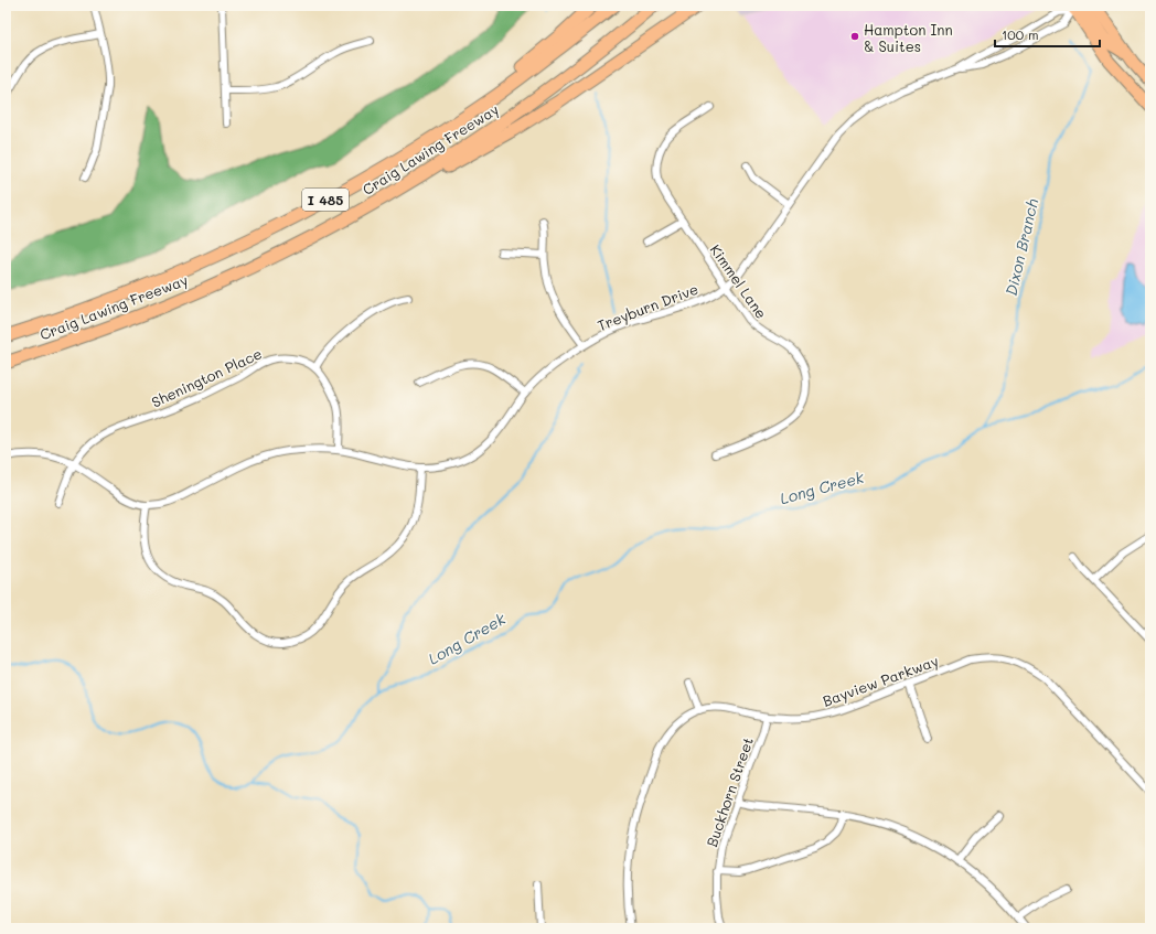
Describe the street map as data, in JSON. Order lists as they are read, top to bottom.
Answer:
{
  "streets": {
    "highway": ["Craig Lawing Freeway", "I 485"],
    "street": [
      "Kimmel Lane",
      "Treyburn Drive",
      "Shenington Place",
      "Bayview Parkway",
      "Buckhorn Street"
    ]
  },
  "crossings": [
    ["Kimmel Lane", "Treyburn Drive"],
    ["Treyburn Drive", "Shenington Place"],
    ["Bayview Parkway", "Buckhorn Street"]
  ],
  "water": ["Dixon Branch", "Long Creek"],
  "places": ["Hampton Inn & Suites"],
  "scale_bar": "100 m"
}
